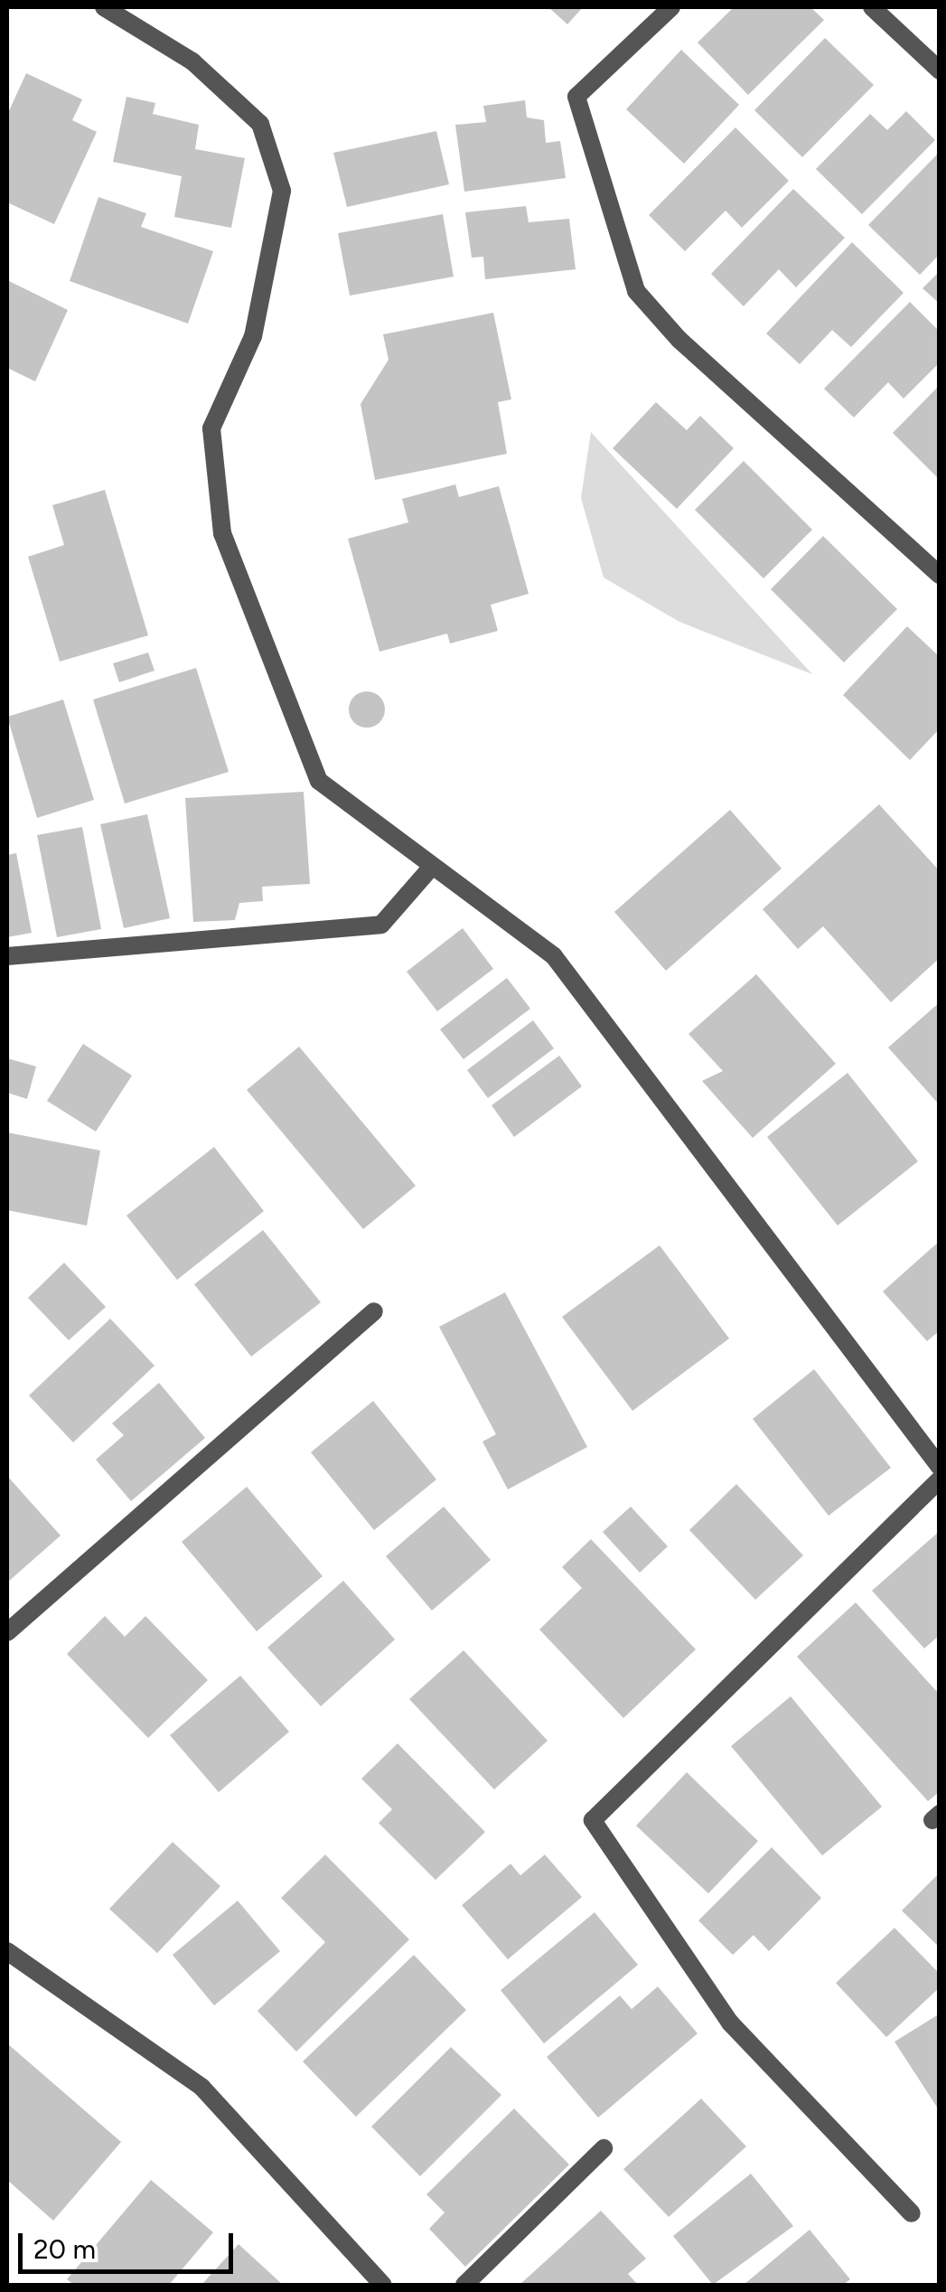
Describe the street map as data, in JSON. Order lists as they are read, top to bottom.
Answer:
{
  "scale_bar": "20 m"
}
